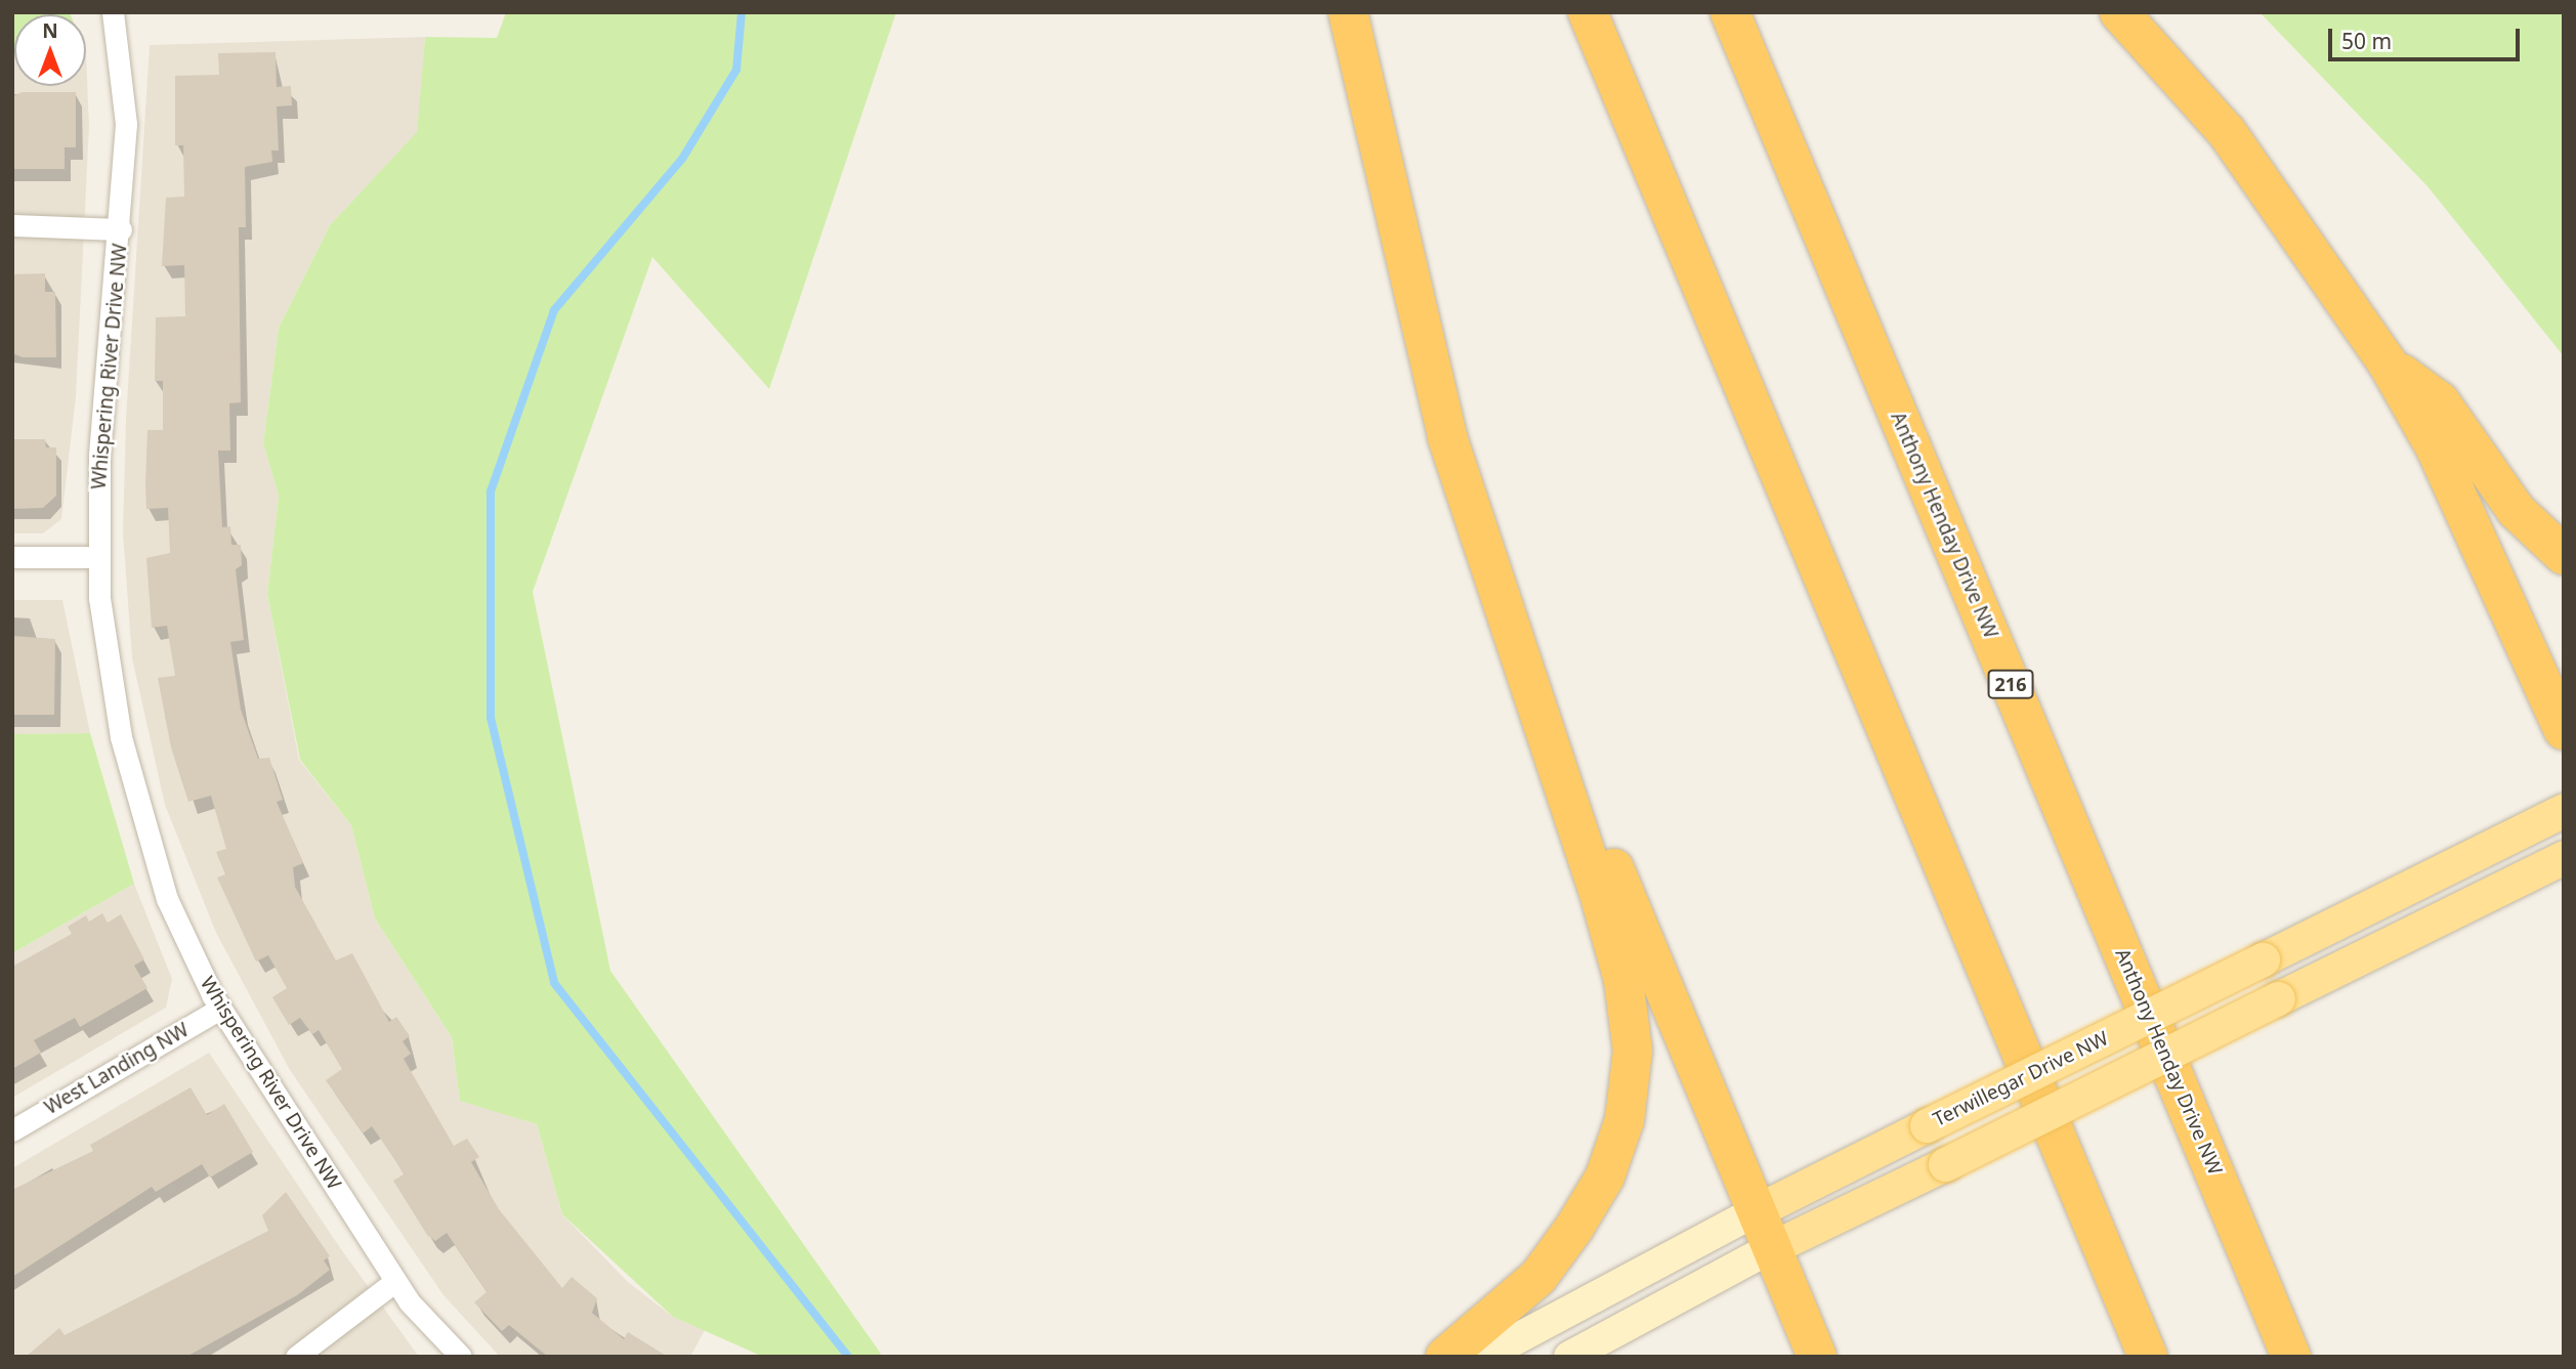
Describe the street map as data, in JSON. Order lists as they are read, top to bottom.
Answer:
{
  "streets": {
    "highway": ["Anthony Henday Drive NW", "216"],
    "main road": ["Terwillegar Drive NW"],
    "street": ["Whispering River Drive NW", "West Landing NW"]
  },
  "crossings": [
    ["Whispering River Drive NW", "West Landing NW"]
  ],
  "scale_bar": "50 m",
  "north": "top"
}
